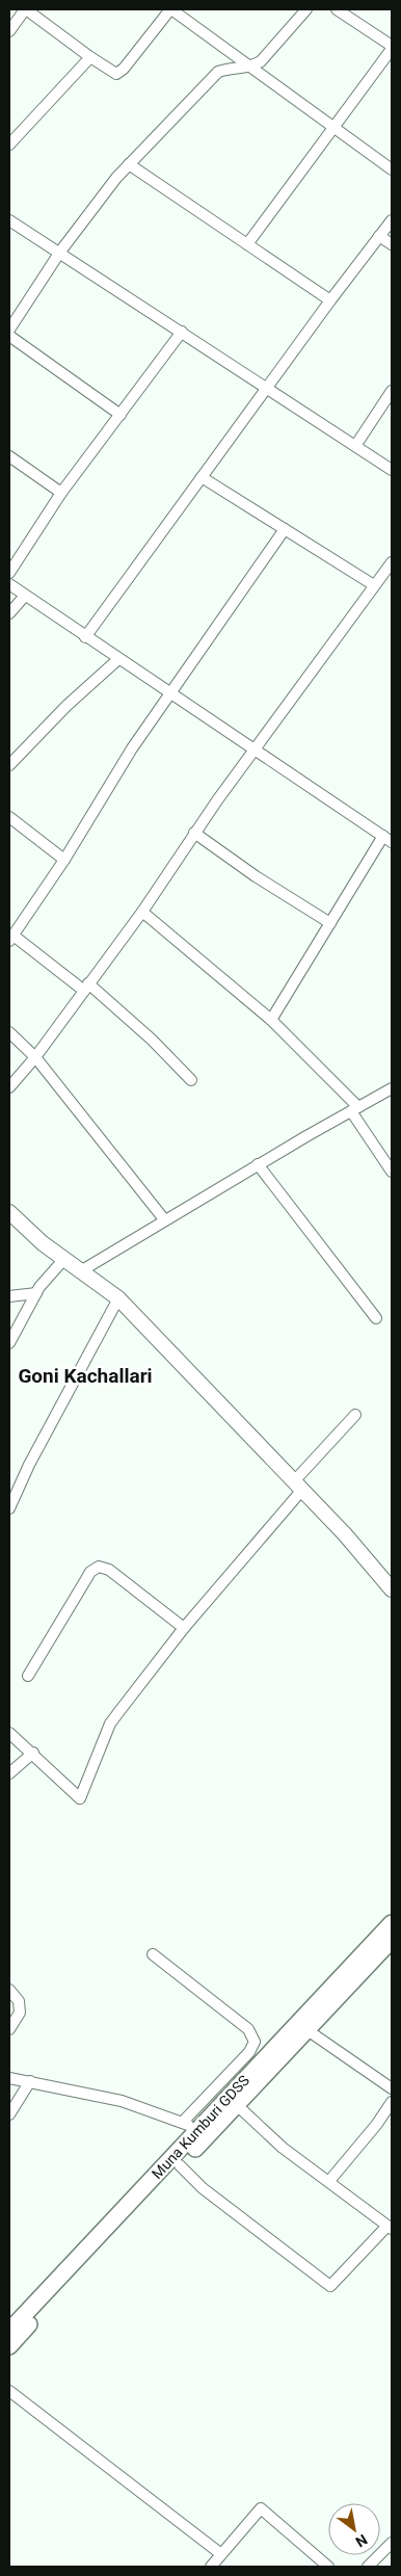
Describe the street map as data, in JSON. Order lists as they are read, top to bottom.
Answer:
{
  "streets": {
    "highway": ["Muna Kumburi GDSS"]
  },
  "districts": ["Goni Kachallari"],
  "north": "bottom right"
}
